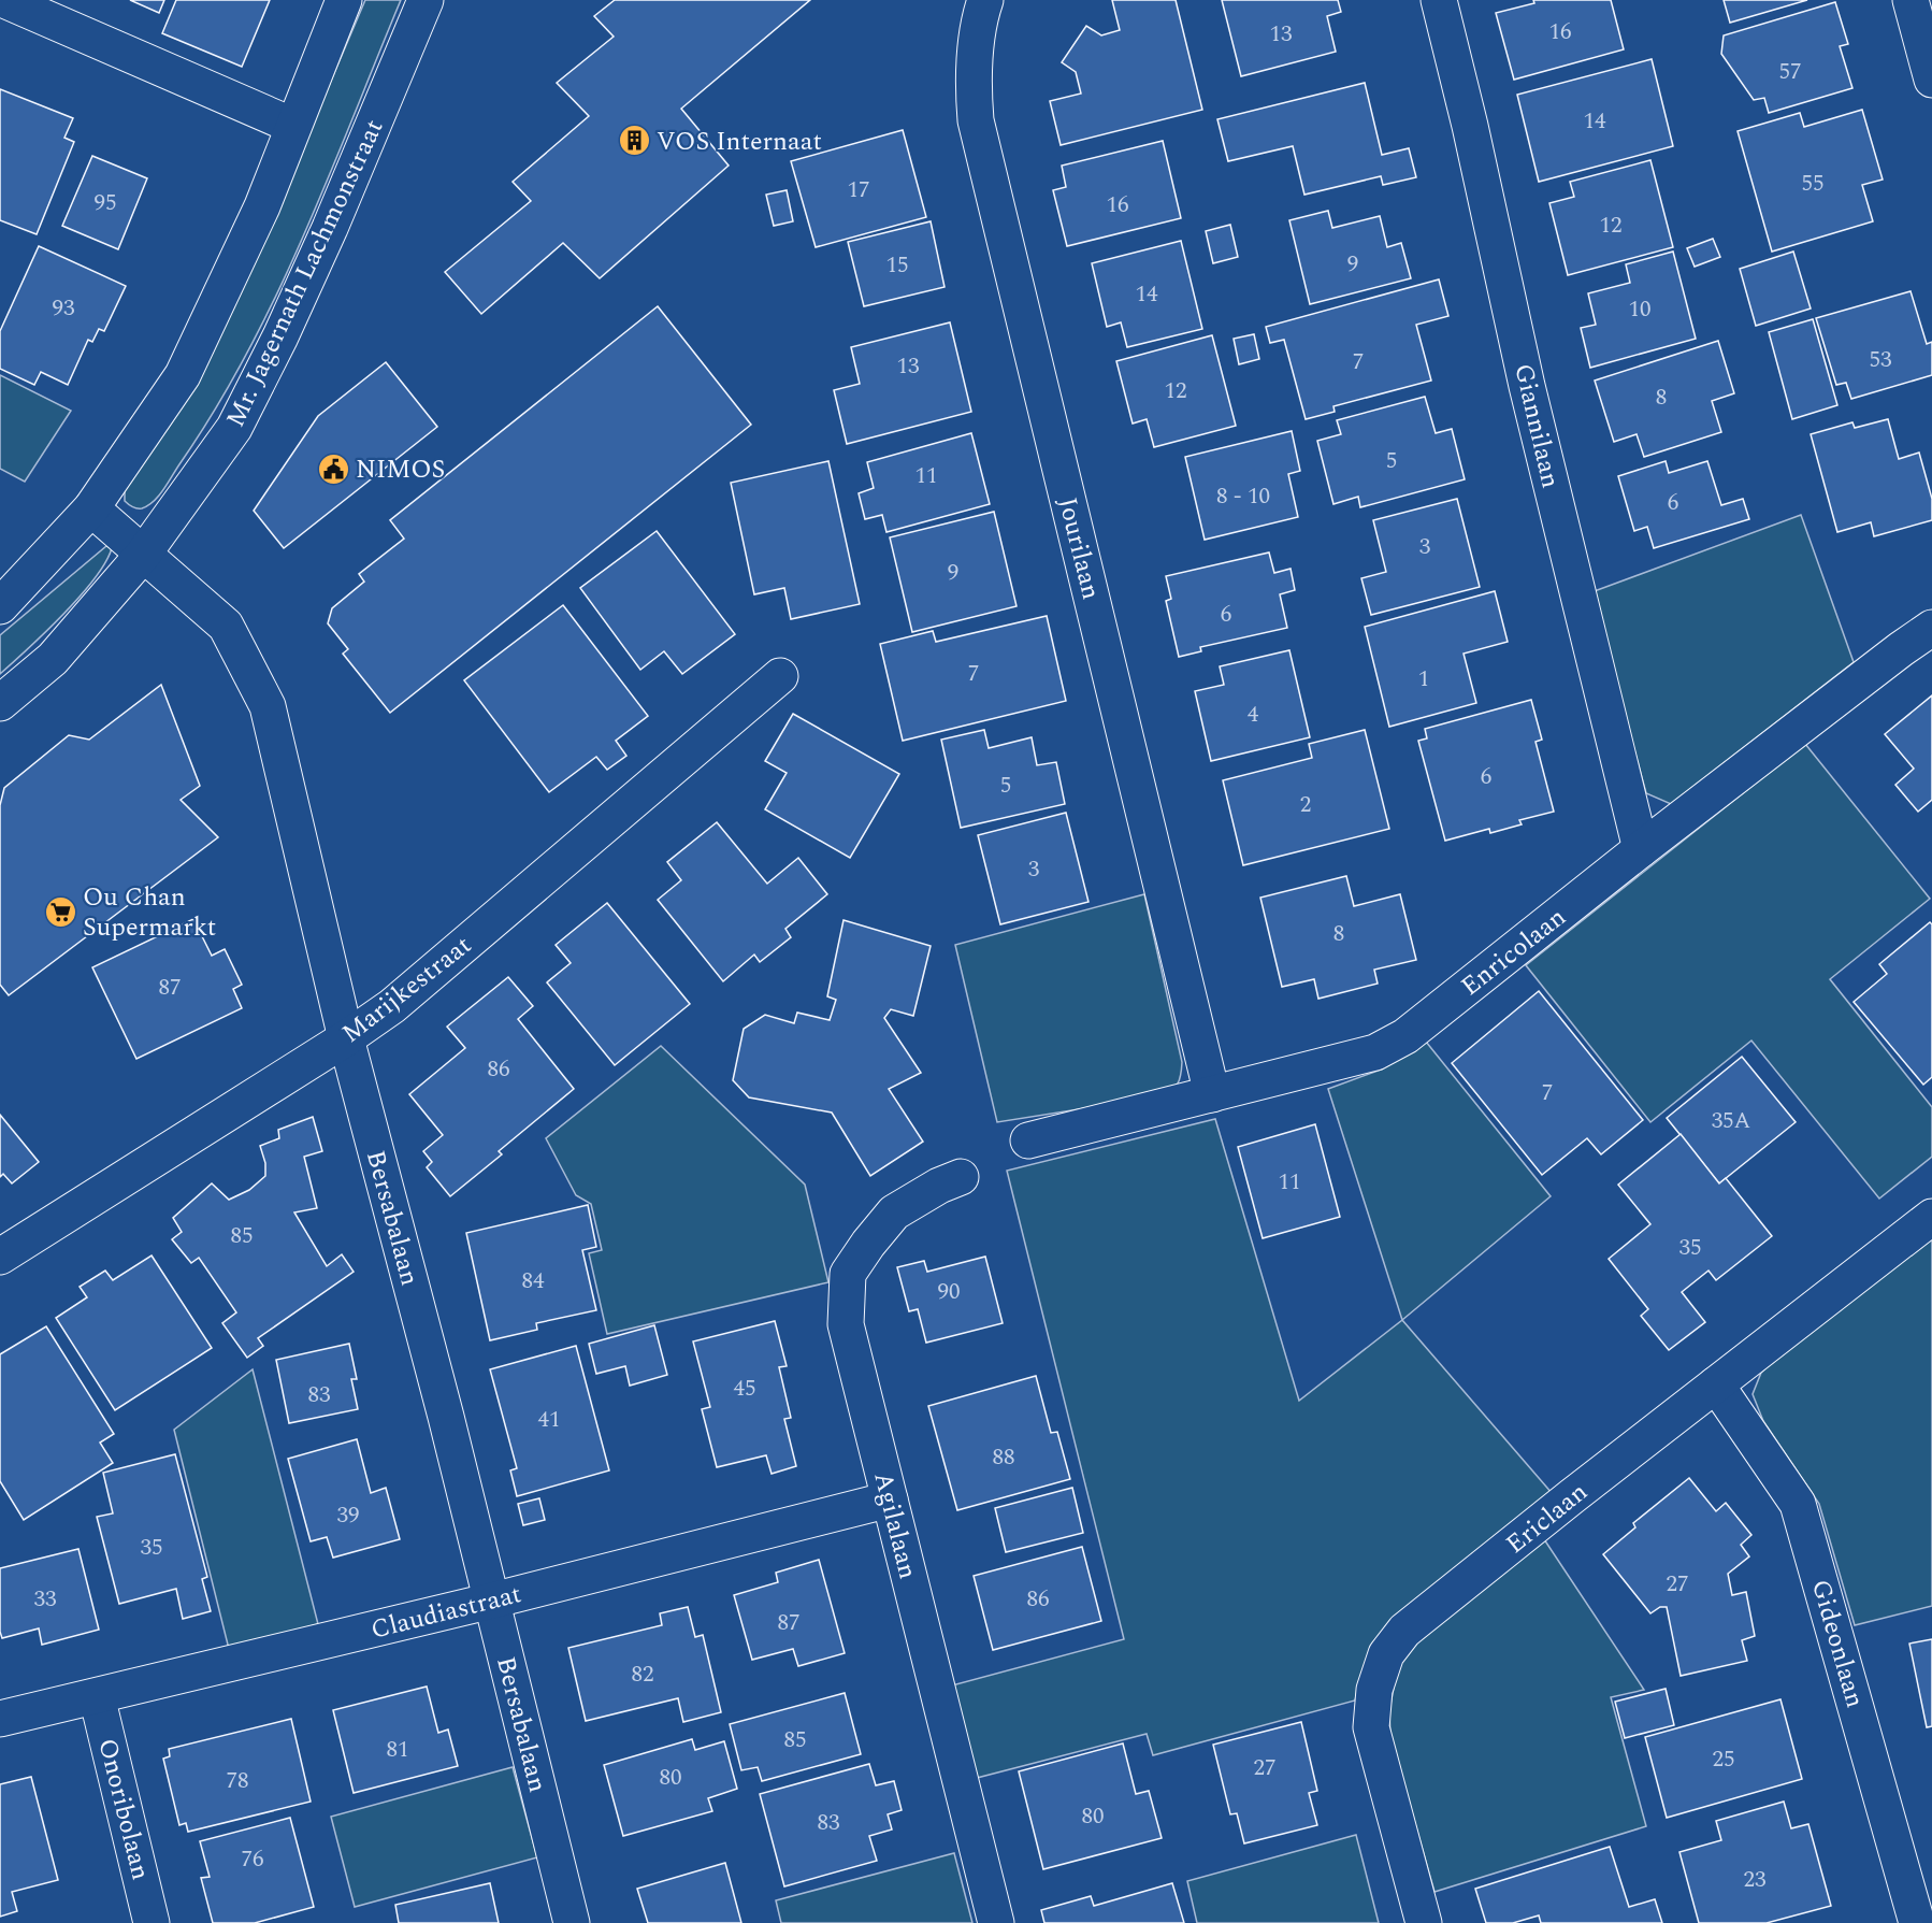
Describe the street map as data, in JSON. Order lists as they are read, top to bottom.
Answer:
{
  "streets": {
    "street": [
      "Mr. Jagernath Lachmonstraat",
      "Giannilaan",
      "Jourilaan",
      "Enricolaan",
      "Marijkestraat",
      "Bersabalaan",
      "Ericlaan",
      "Agilalaan",
      "Claudiastraat",
      "Gideonlaan",
      "Onoribolaan"
    ]
  },
  "crossings": [
    ["Mr. Jagernath Lachmonstraat", "Bersabalaan"],
    ["Giannilaan", "Enricolaan"],
    ["Jourilaan", "Enricolaan"],
    ["Marijkestraat", "Bersabalaan"],
    ["Bersabalaan", "Claudiastraat"],
    ["Ericlaan", "Gideonlaan"],
    ["Agilalaan", "Claudiastraat"],
    ["Claudiastraat", "Onoribolaan"]
  ],
  "places": {
    "building": ["VOS Internaat"],
    "public building": ["NIMOS"],
    "supermarket": ["Ou Chan Supermarkt"]
  },
  "house_numbers": [
    "16",
    "13",
    "57",
    "14",
    "55",
    "17",
    "95",
    "16",
    "12",
    "9",
    "15",
    "14",
    "93",
    "10",
    "53",
    "7",
    "13",
    "12",
    "8",
    "5",
    "11",
    "8 - 10",
    "6",
    "3",
    "9",
    "6",
    "7",
    "1",
    "4",
    "6",
    "5",
    "2",
    "3",
    "8",
    "87",
    "86",
    "7",
    "35A",
    "11",
    "85",
    "35",
    "84",
    "90",
    "45",
    "83",
    "41",
    "88",
    "39",
    "35",
    "27",
    "33",
    "86",
    "87",
    "82",
    "85",
    "81",
    "25",
    "27",
    "80",
    "78",
    "80",
    "83",
    "76",
    "23"
  ]
}
